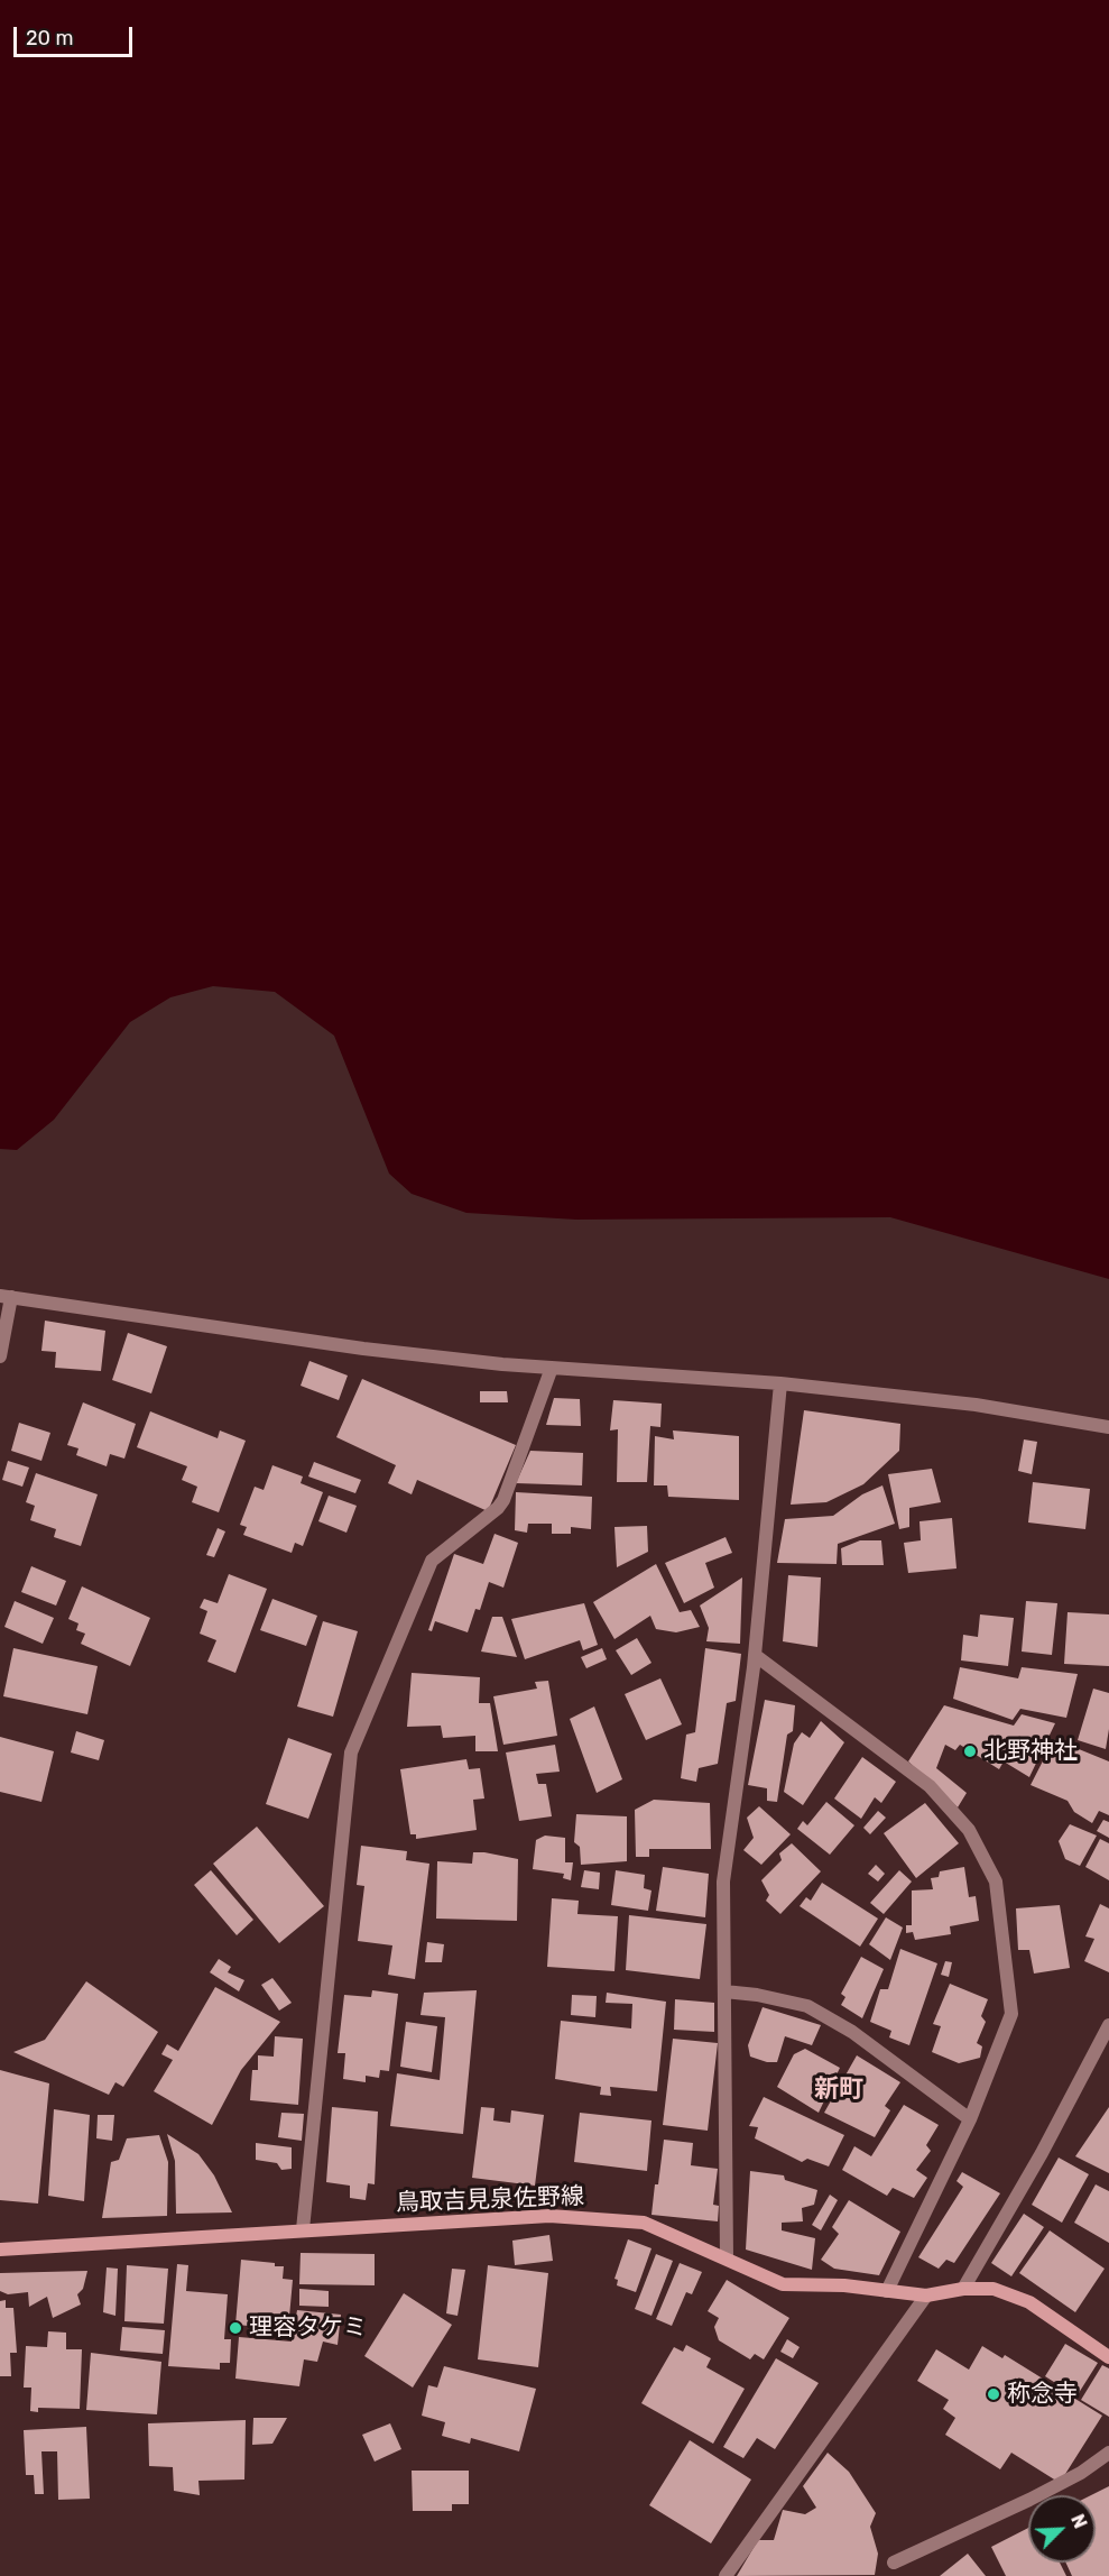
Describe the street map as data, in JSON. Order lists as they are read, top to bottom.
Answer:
{
  "streets": {
    "main road": ["鳥取吉見泉佐野線"]
  },
  "districts": ["新町"],
  "places": ["北野神社", "理容タケミ", "称念寺"],
  "scale_bar": "20 m",
  "north": "top right"
}
